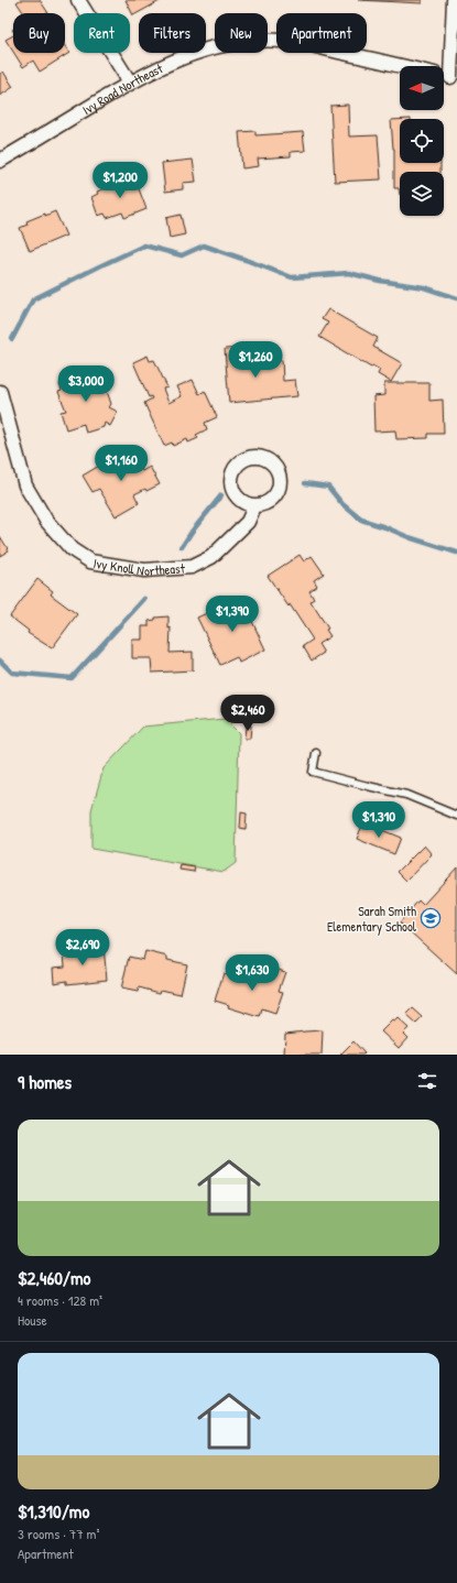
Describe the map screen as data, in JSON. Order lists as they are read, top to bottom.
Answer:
{
  "streets": {
    "street": ["Ivy Road Northeast", "Ivy Knoll Northeast"]
  },
  "places": {
    "school or university": ["Sarah Smith Elementary School"]
  },
  "north": "left",
  "page": {
    "chip": [
      "Buy",
      "Rent",
      "Filters",
      "New",
      "Apartment"
    ],
    "price": [
      "$1,200",
      "$1,260",
      "$3,000",
      "$1,160",
      "$1,390",
      "$2,460",
      "$1,310",
      "$2,690",
      "$1,630"
    ],
    "heading": "9 homes",
    "list": [
      {
        "name": "$2,460/mo",
        "note": "4 rooms · 128 m² · House"
      },
      {
        "name": "$1,310/mo",
        "note": "3 rooms · 77 m² · Apartment"
      }
    ]
  }
}
